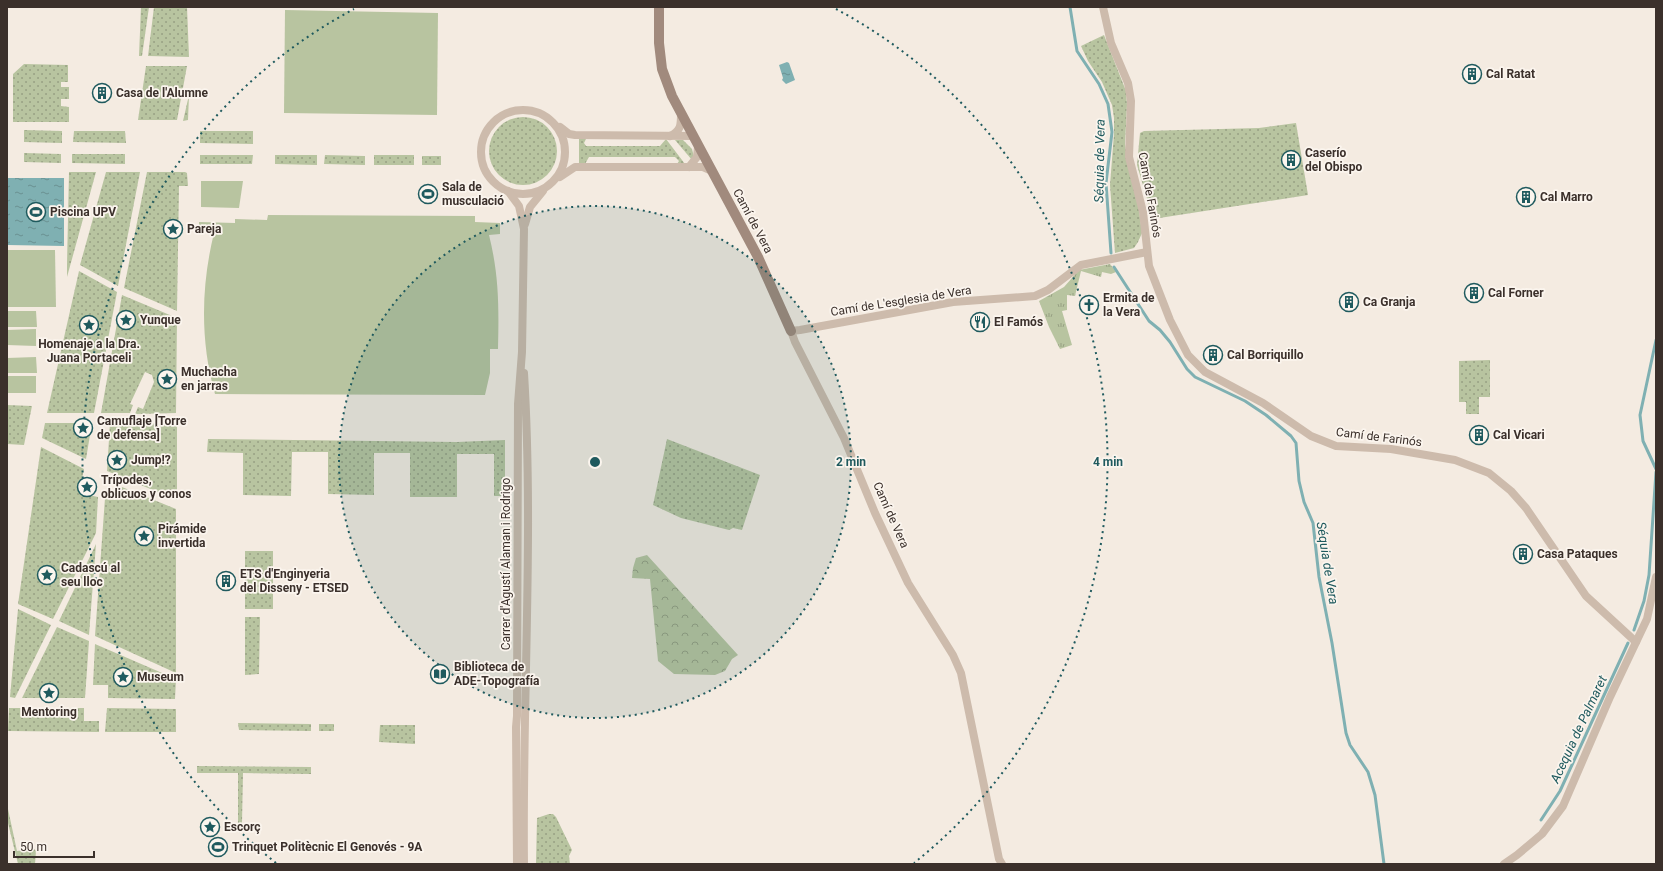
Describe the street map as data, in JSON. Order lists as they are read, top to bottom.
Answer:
{
  "streets": {
    "street": [
      "Camí de Farinós",
      "Camí de Vera",
      "Camí de L'esglesia de Vera",
      "Carrer d'Agustí Alaman i Rodrigo"
    ]
  },
  "crossings": [
    ["Camí de Farinós", "Camí de L'esglesia de Vera"],
    ["Camí de Vera", "Camí de L'esglesia de Vera"]
  ],
  "water": ["Séquia de Vera", "Acequia de Palmaret"],
  "places": {
    "building": [
      "Cal Ratat",
      "Casa de l'Alumne",
      "Caserío del Obispo",
      "Cal Marro",
      "Cal Forner",
      "Ca Granja",
      "Cal Borriquillo",
      "Cal Vicari",
      "Casa Pataques",
      "ETS d'Enginyeria del Disseny - ETSED"
    ],
    "sports": ["Sala de musculació", "Piscina UPV", "Trinquet Politècnic El Genovés - 9A"],
    "place": [
      "Pareja",
      "Yunque",
      "Homenaje a la Dra. Juana Portaceli",
      "Muchacha en jarras",
      "Camuflaje [Torre de defensa]",
      "Jump!?",
      "Trípodes, oblicuos y conos",
      "Pirámide invertida",
      "Cadascú al seu lloc",
      "Museum",
      "Mentoring",
      "Escorç"
    ],
    "church": ["Ermita de la Vera"],
    "restaurant": ["El Famós"],
    "library": ["Biblioteca de ADE-Topografía"]
  },
  "scale_bar": "50 m",
  "rings": ["2 min", "4 min"]
}
